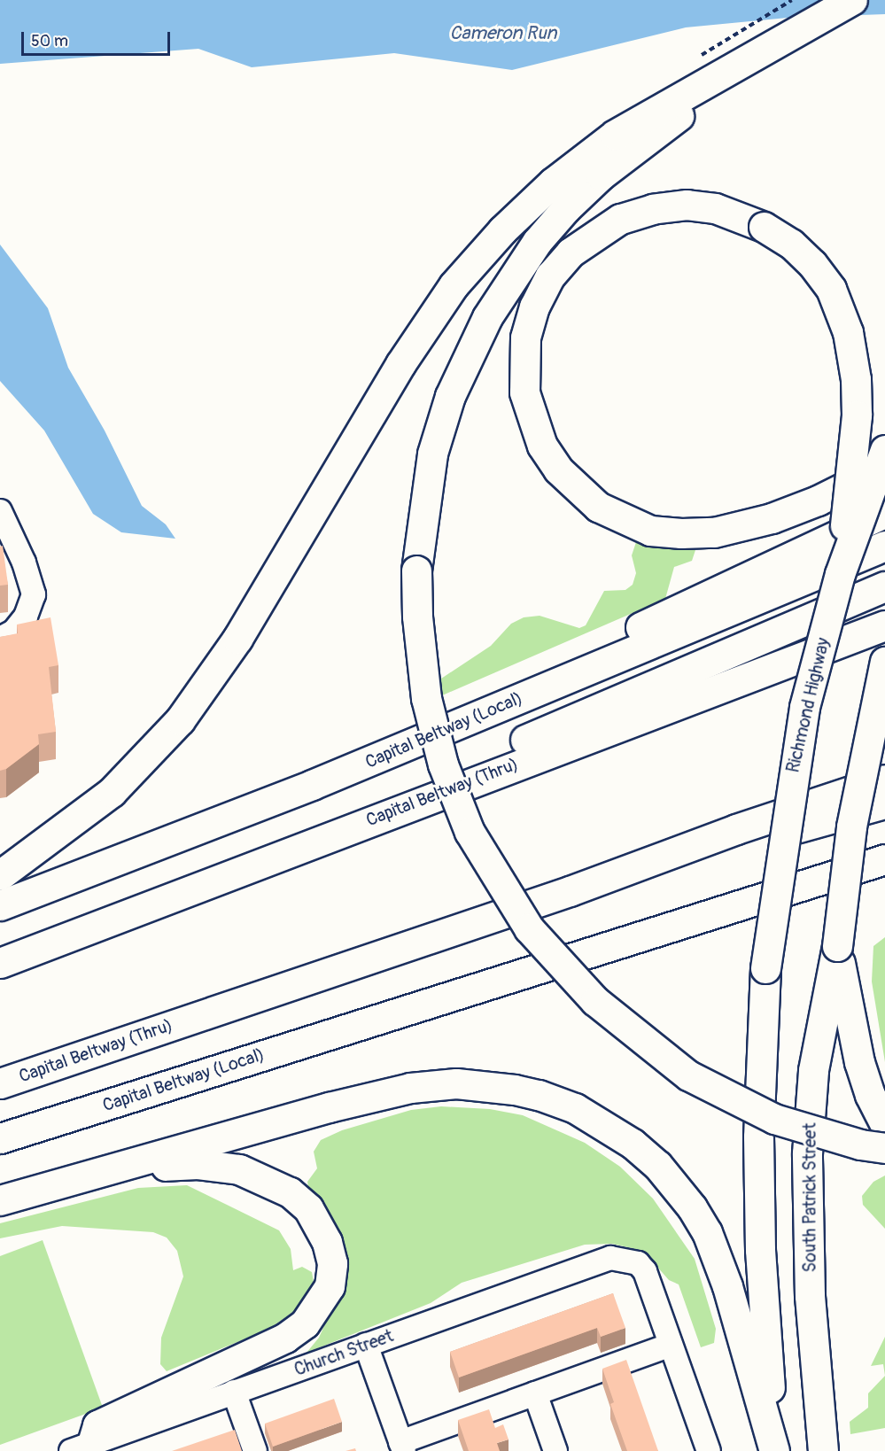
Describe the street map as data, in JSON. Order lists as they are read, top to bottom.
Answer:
{
  "streets": {
    "highway": [
      "Richmond Highway",
      "Capital Beltway (Local)",
      "Capital Beltway (Thru)",
      "South Patrick Street"
    ],
    "street": ["Church Street"]
  },
  "water": ["Cameron Run"],
  "scale_bar": "50 m"
}
